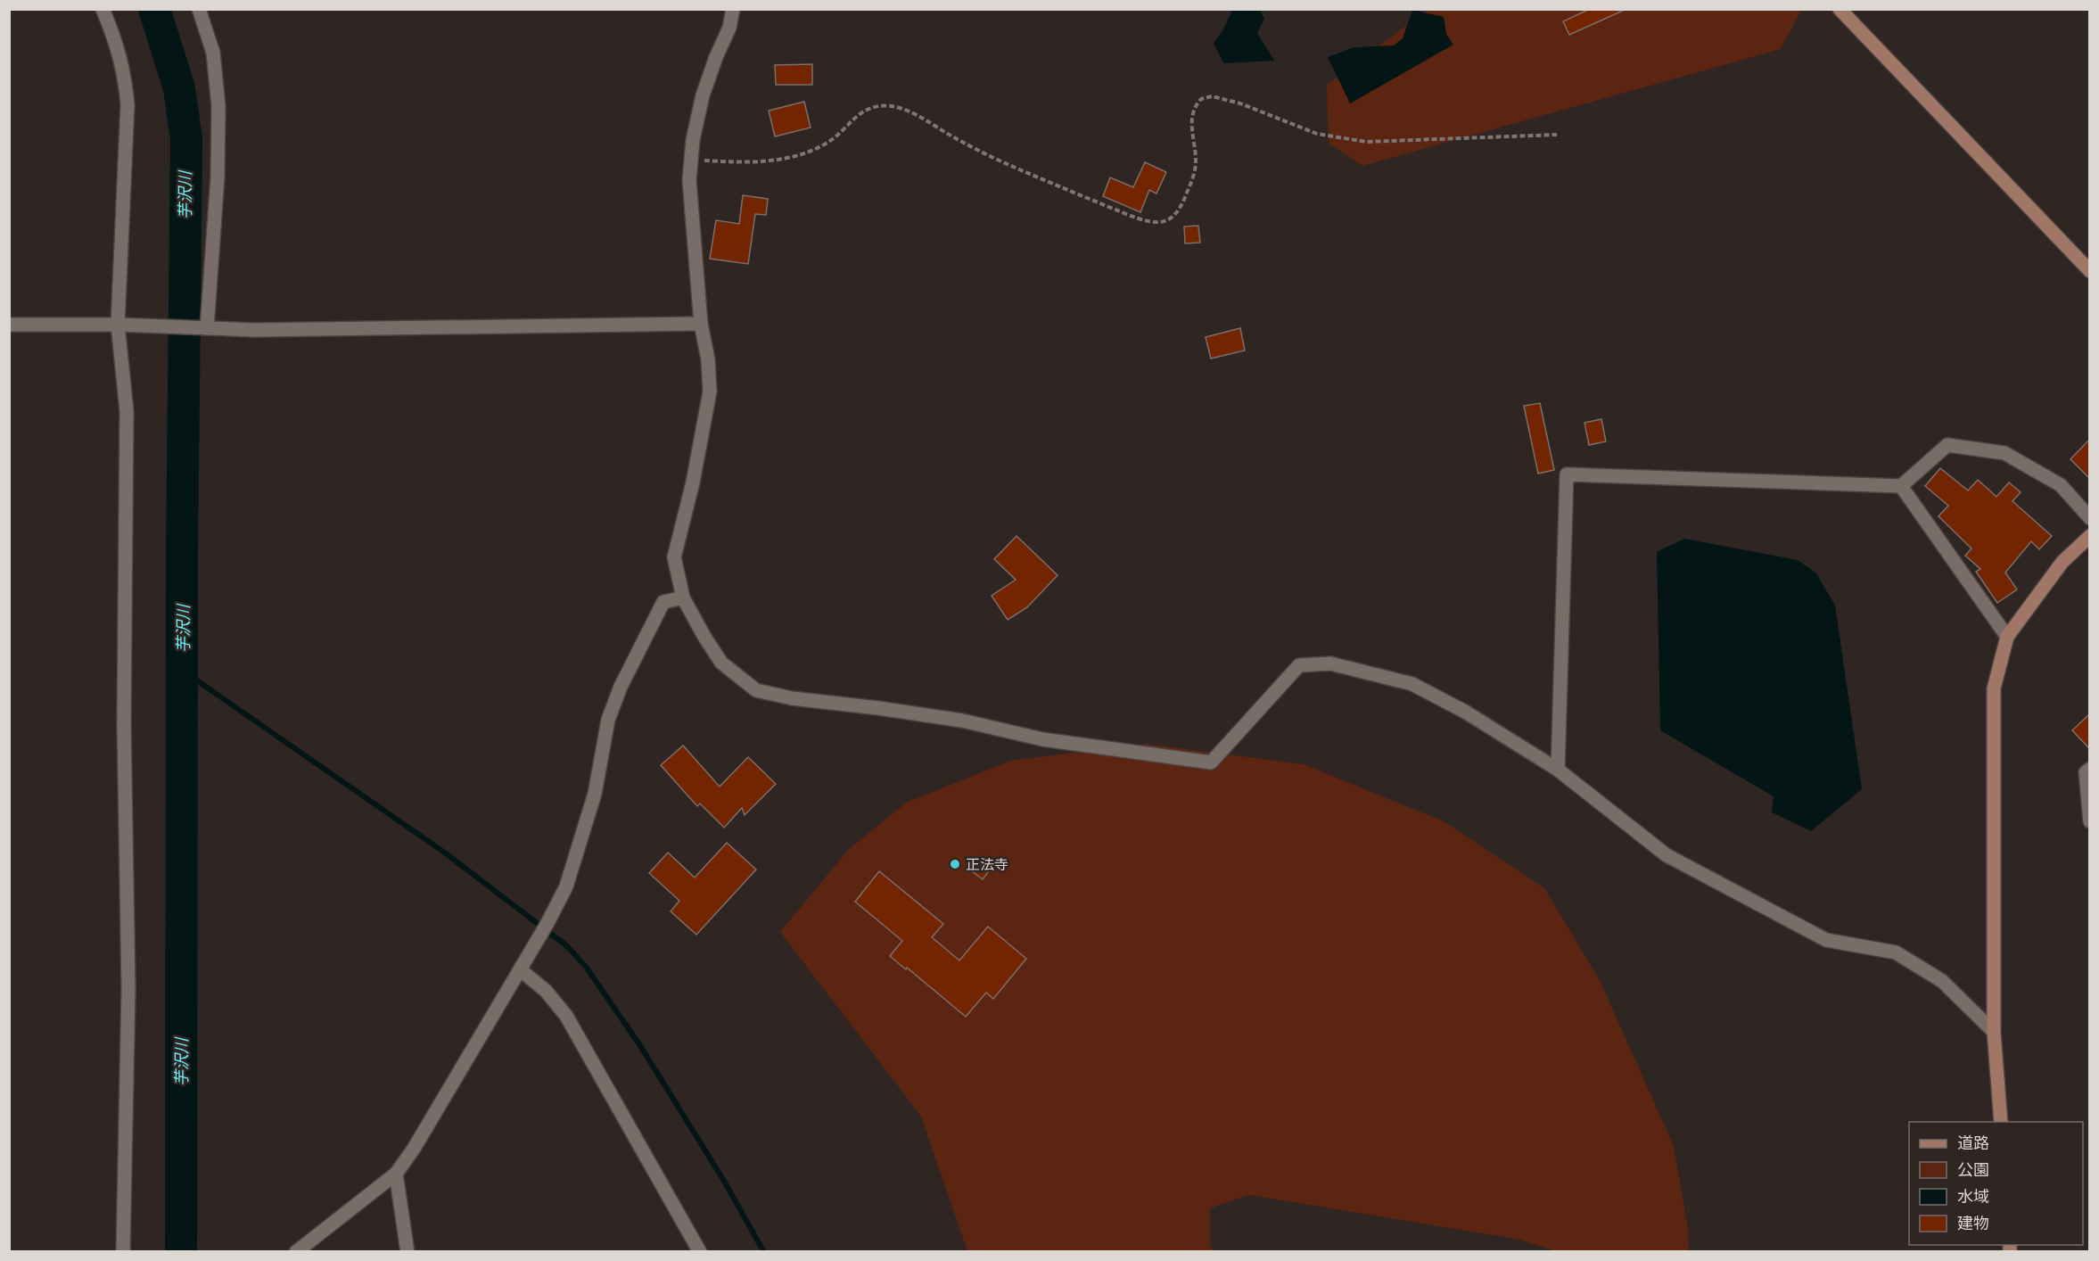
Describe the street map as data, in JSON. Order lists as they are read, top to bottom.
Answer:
{
  "water": ["芋沢川"],
  "places": ["正法寺"],
  "legend": [
    "道路",
    "公園",
    "水域",
    "建物"
  ]
}
